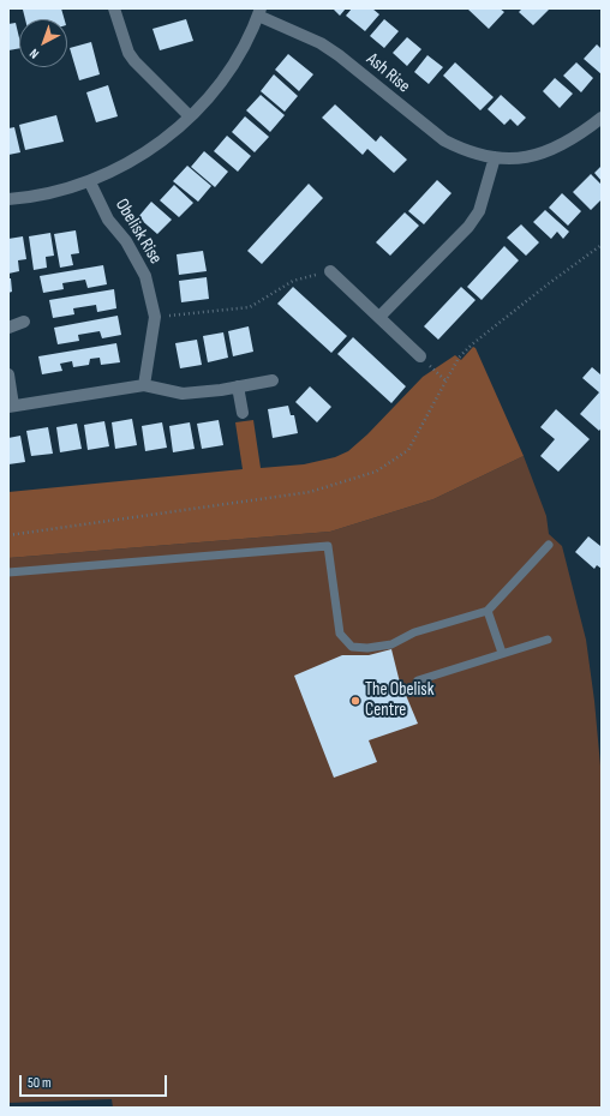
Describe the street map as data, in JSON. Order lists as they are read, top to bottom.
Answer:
{
  "streets": {
    "street": ["Ash Rise", "Obelisk Rise"]
  },
  "places": ["The Obelisk Centre"],
  "scale_bar": "50 m",
  "north": "bottom left"
}
